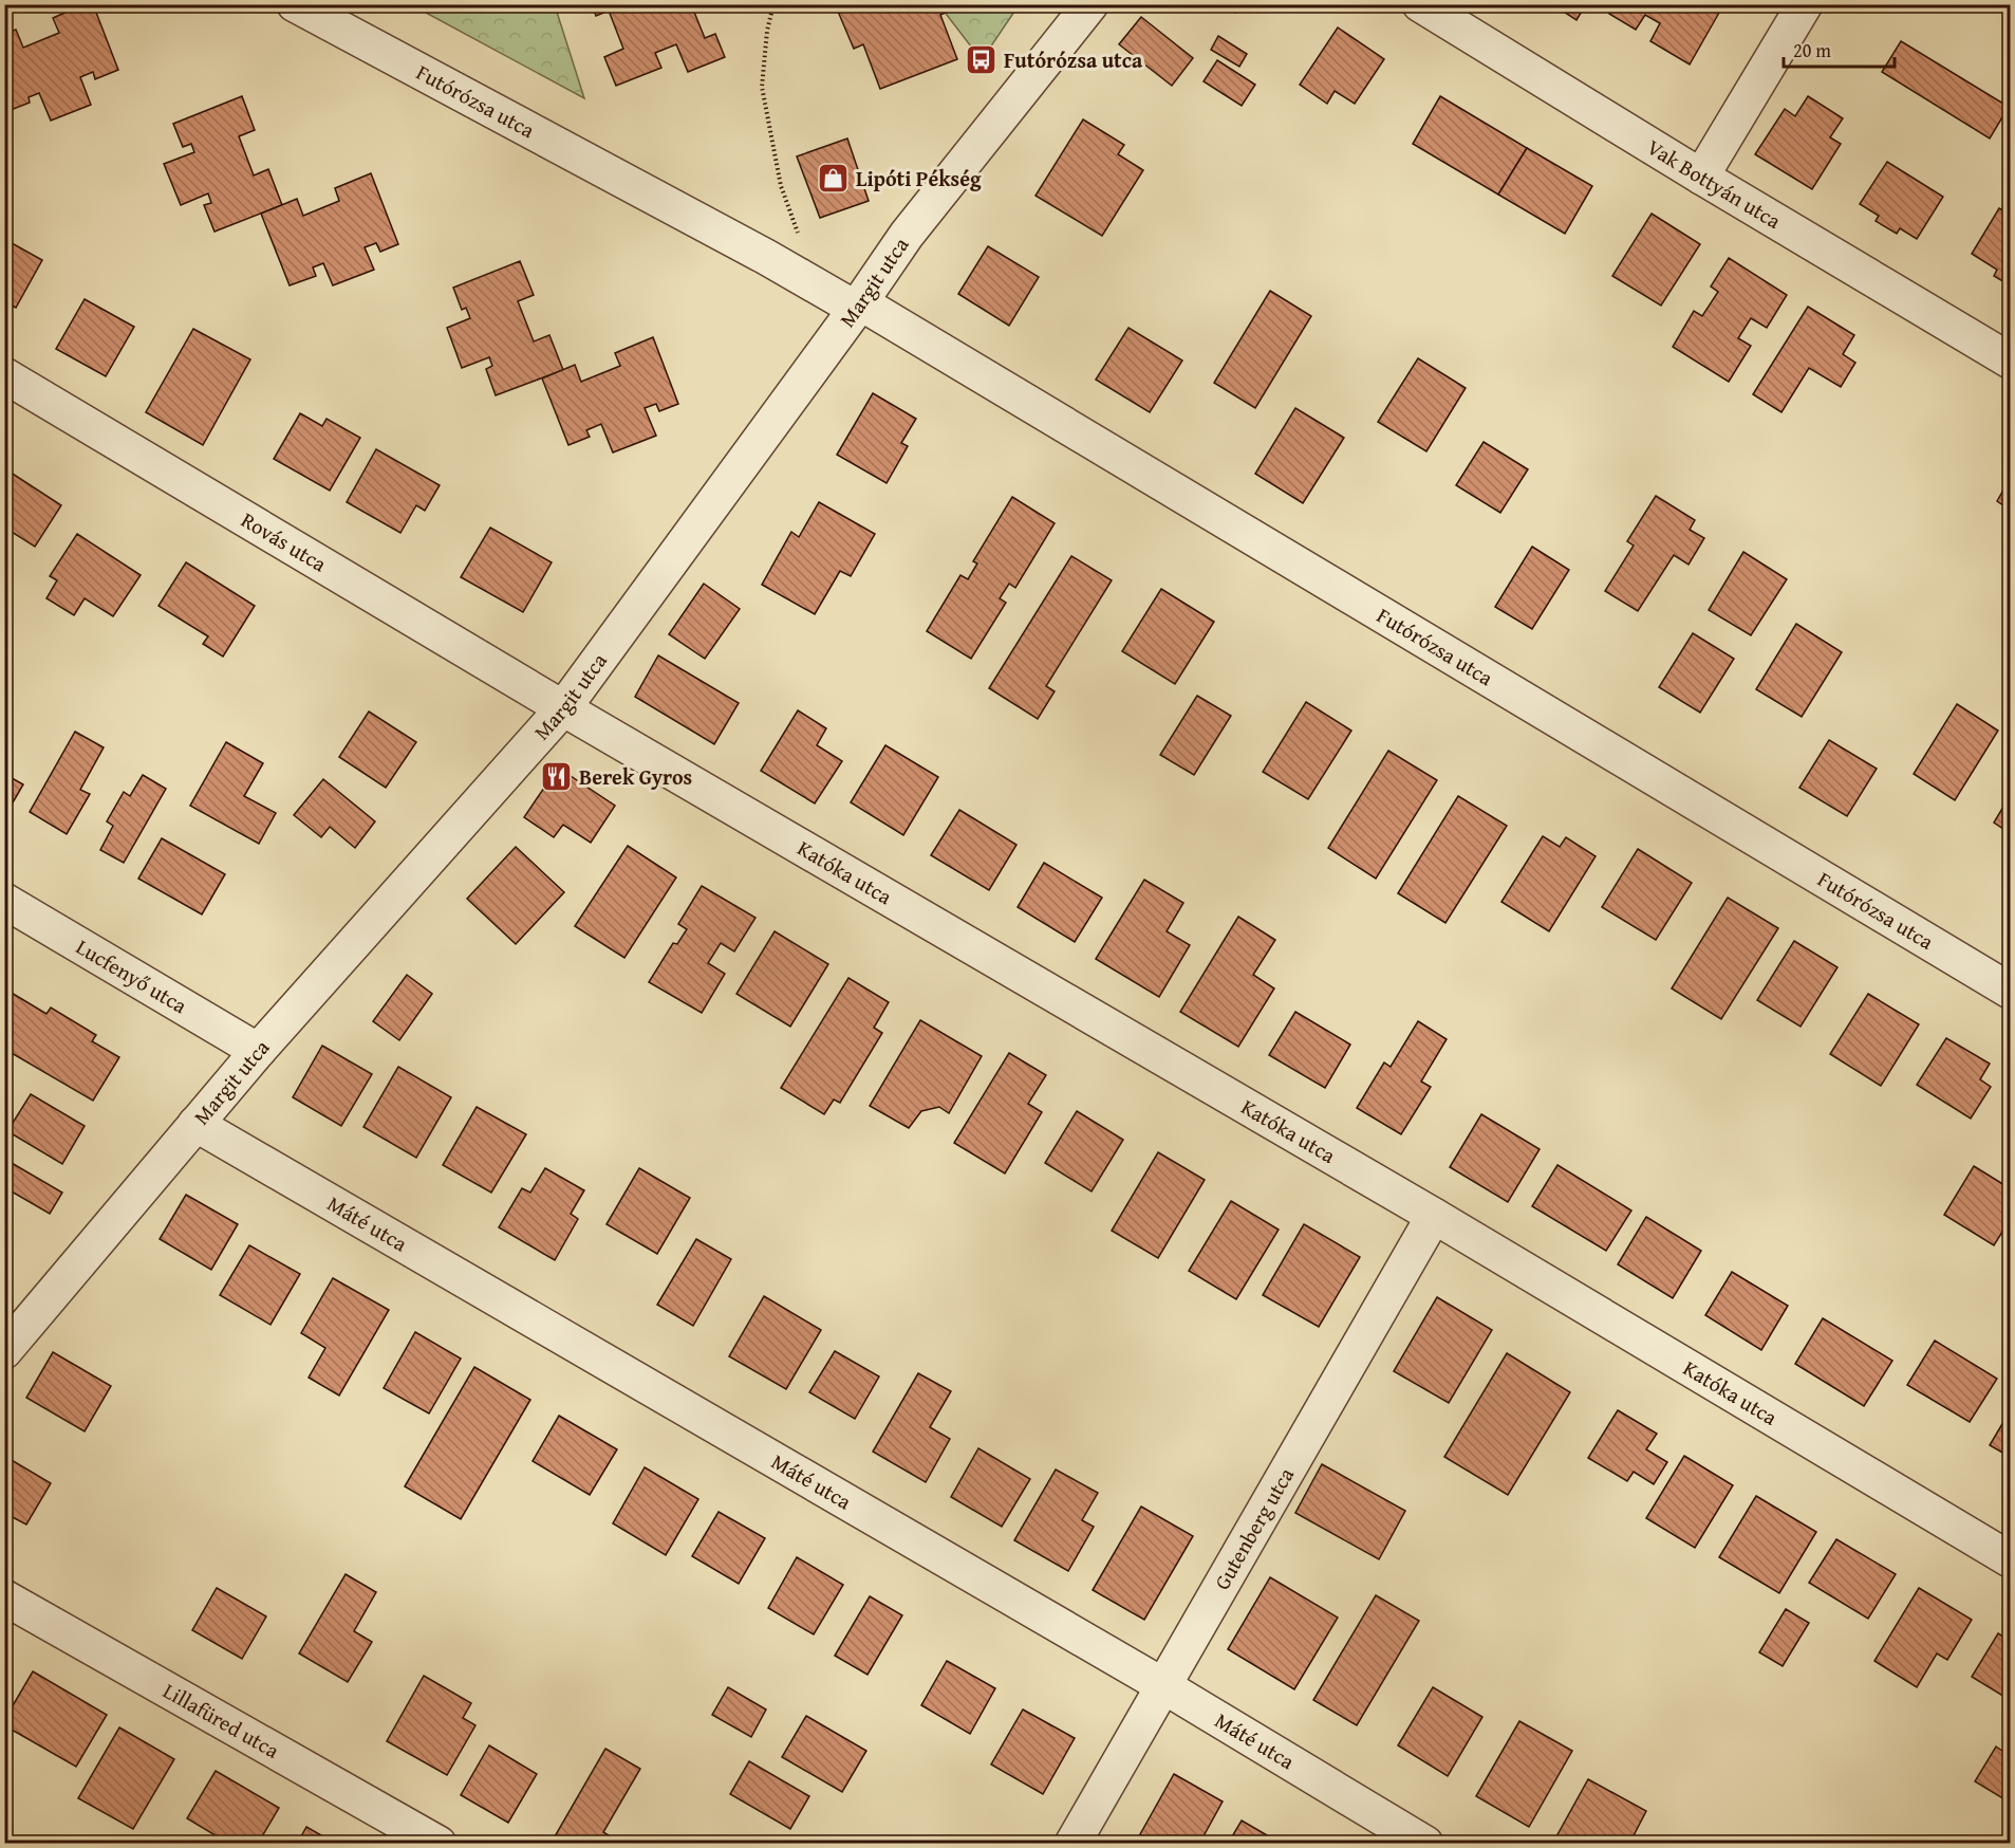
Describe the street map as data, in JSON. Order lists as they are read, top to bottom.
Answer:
{
  "streets": {
    "street": [
      "Futórózsa utca",
      "Vak Bottyán utca",
      "Margit utca",
      "Rovás utca",
      "Katóka utca",
      "Lucfenyő utca",
      "Máté utca",
      "Gutenberg utca",
      "Lillafüred utca"
    ]
  },
  "crossings": [
    ["Futórózsa utca", "Margit utca"],
    ["Margit utca", "Rovás utca"],
    ["Margit utca", "Katóka utca"],
    ["Margit utca", "Lucfenyő utca"],
    ["Margit utca", "Máté utca"],
    ["Rovás utca", "Katóka utca"],
    ["Katóka utca", "Gutenberg utca"],
    ["Máté utca", "Gutenberg utca"]
  ],
  "places": {
    "bus stop": ["Futórózsa utca"],
    "shop": ["Lipóti Pékség"],
    "restaurant": ["Berek Gyros"]
  },
  "scale_bar": "20 m"
}
